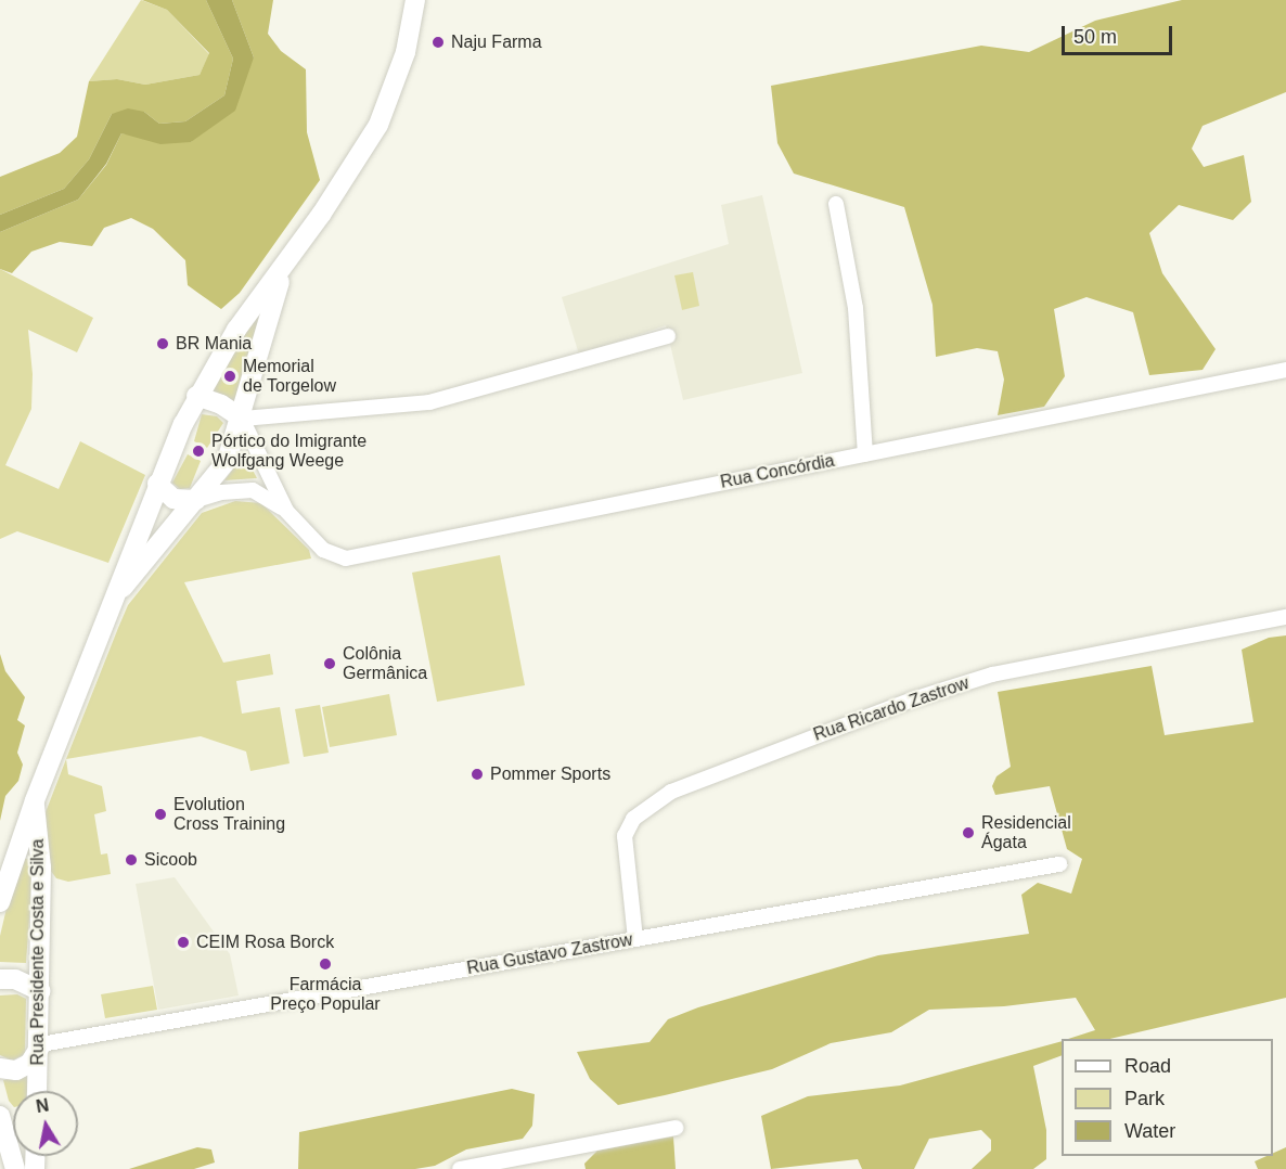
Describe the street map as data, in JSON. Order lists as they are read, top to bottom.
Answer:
{
  "streets": {
    "main road": ["Rua Presidente Costa e Silva"],
    "street": ["Rua Concórdia", "Rua Ricardo Zastrow", "Rua Gustavo Zastrow"]
  },
  "crossings": [
    ["Rua Concórdia", "Rua Presidente Costa e Silva"],
    ["Rua Ricardo Zastrow", "Rua Gustavo Zastrow"],
    ["Rua Presidente Costa e Silva", "Rua Gustavo Zastrow"]
  ],
  "places": [
    "Naju Farma",
    "BR Mania",
    "Memorial de Torgelow",
    "Pórtico do Imigrante Wolfgang Weege",
    "Colônia Germânica",
    "Pommer Sports",
    "Evolution Cross Training",
    "Residencial Ágata",
    "Sicoob",
    "CEIM Rosa Borck",
    "Farmácia Preço Popular"
  ],
  "legend": ["Road", "Park", "Water"],
  "scale_bar": "50 m",
  "north": "top"
}
